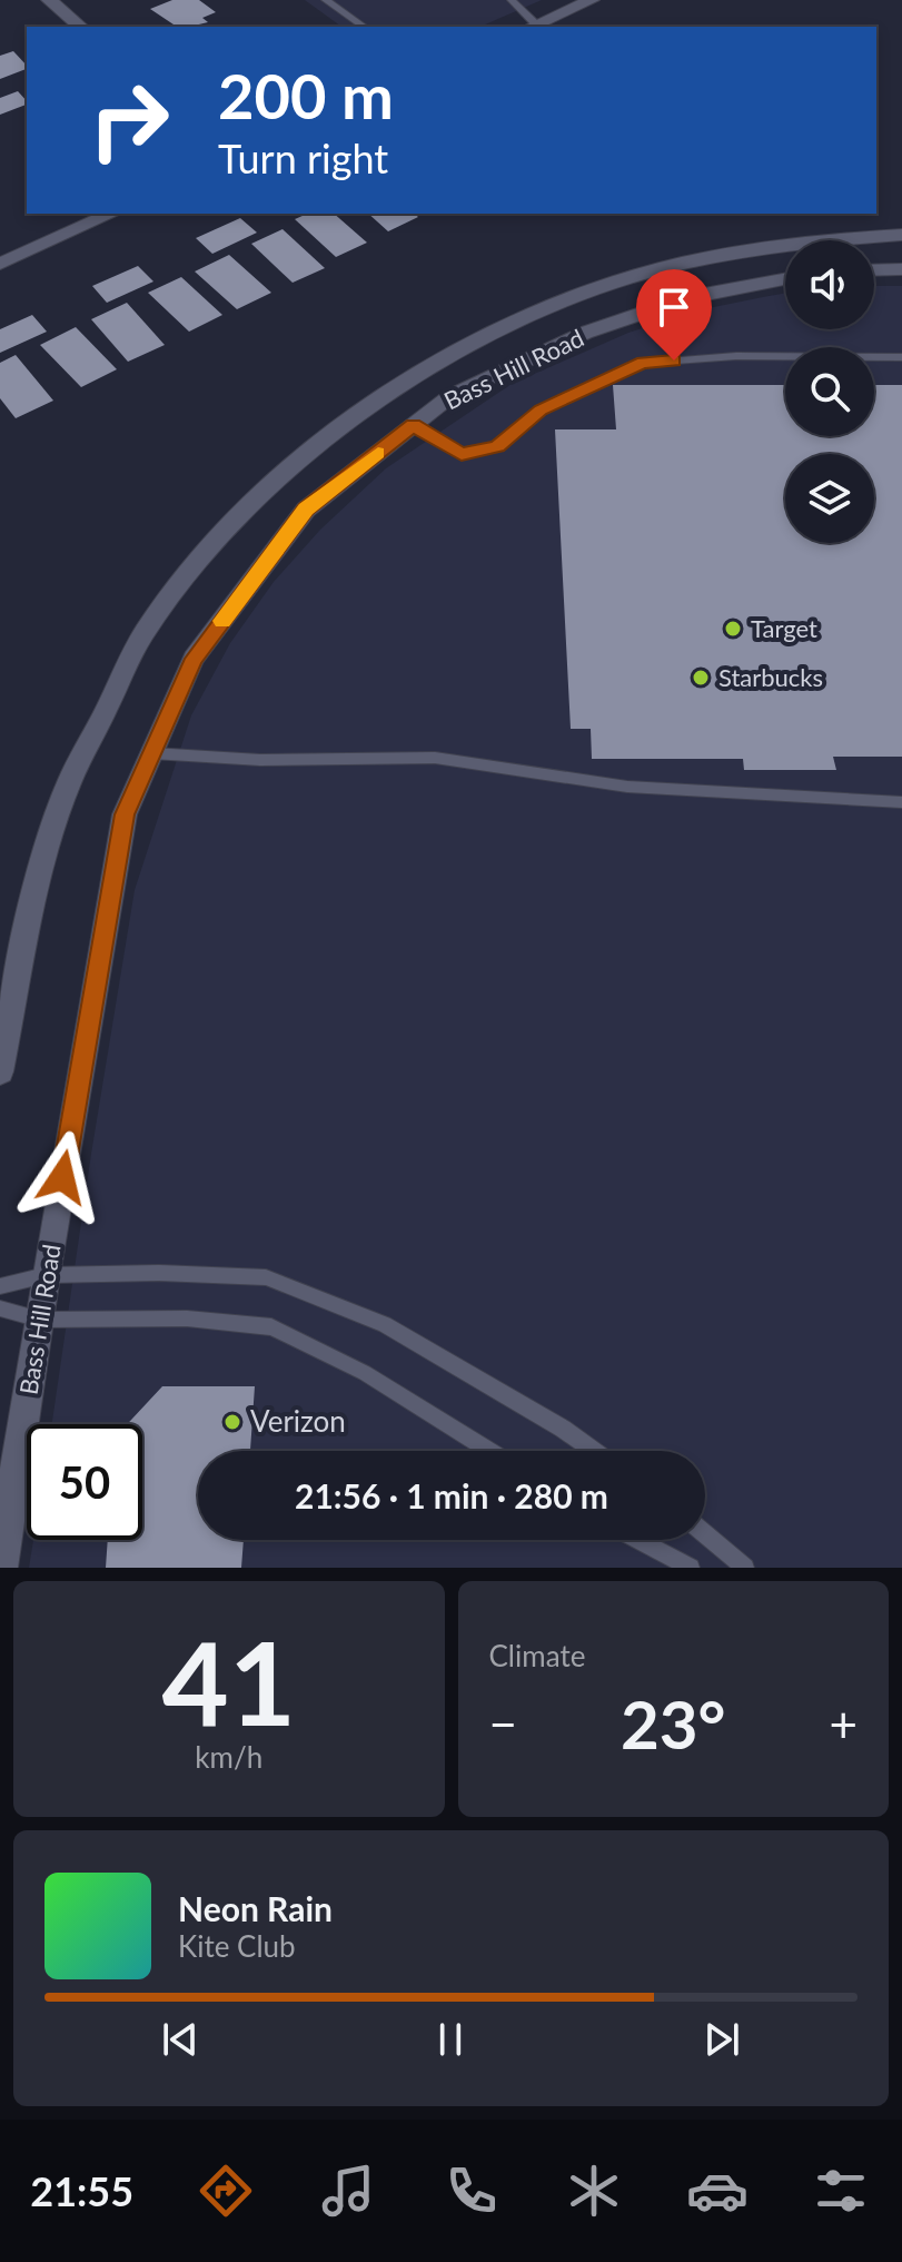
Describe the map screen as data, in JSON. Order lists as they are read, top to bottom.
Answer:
{
  "streets": {
    "main road": ["Bass Hill Road"]
  },
  "places": ["Target", "Starbucks", "Verizon"],
  "page": {
    "turn": ["200 m", "Turn right"],
    "limit": "50",
    "trip": "21:56 · 1 min · 280 m",
    "tile": [
      ["41", "km/h"],
      "Climate"
    ],
    "heat": ["−", "23°", "+"],
    "song": ["Neon Rain", "Kite Club"],
    "tabs": "21:55"
  }
}
